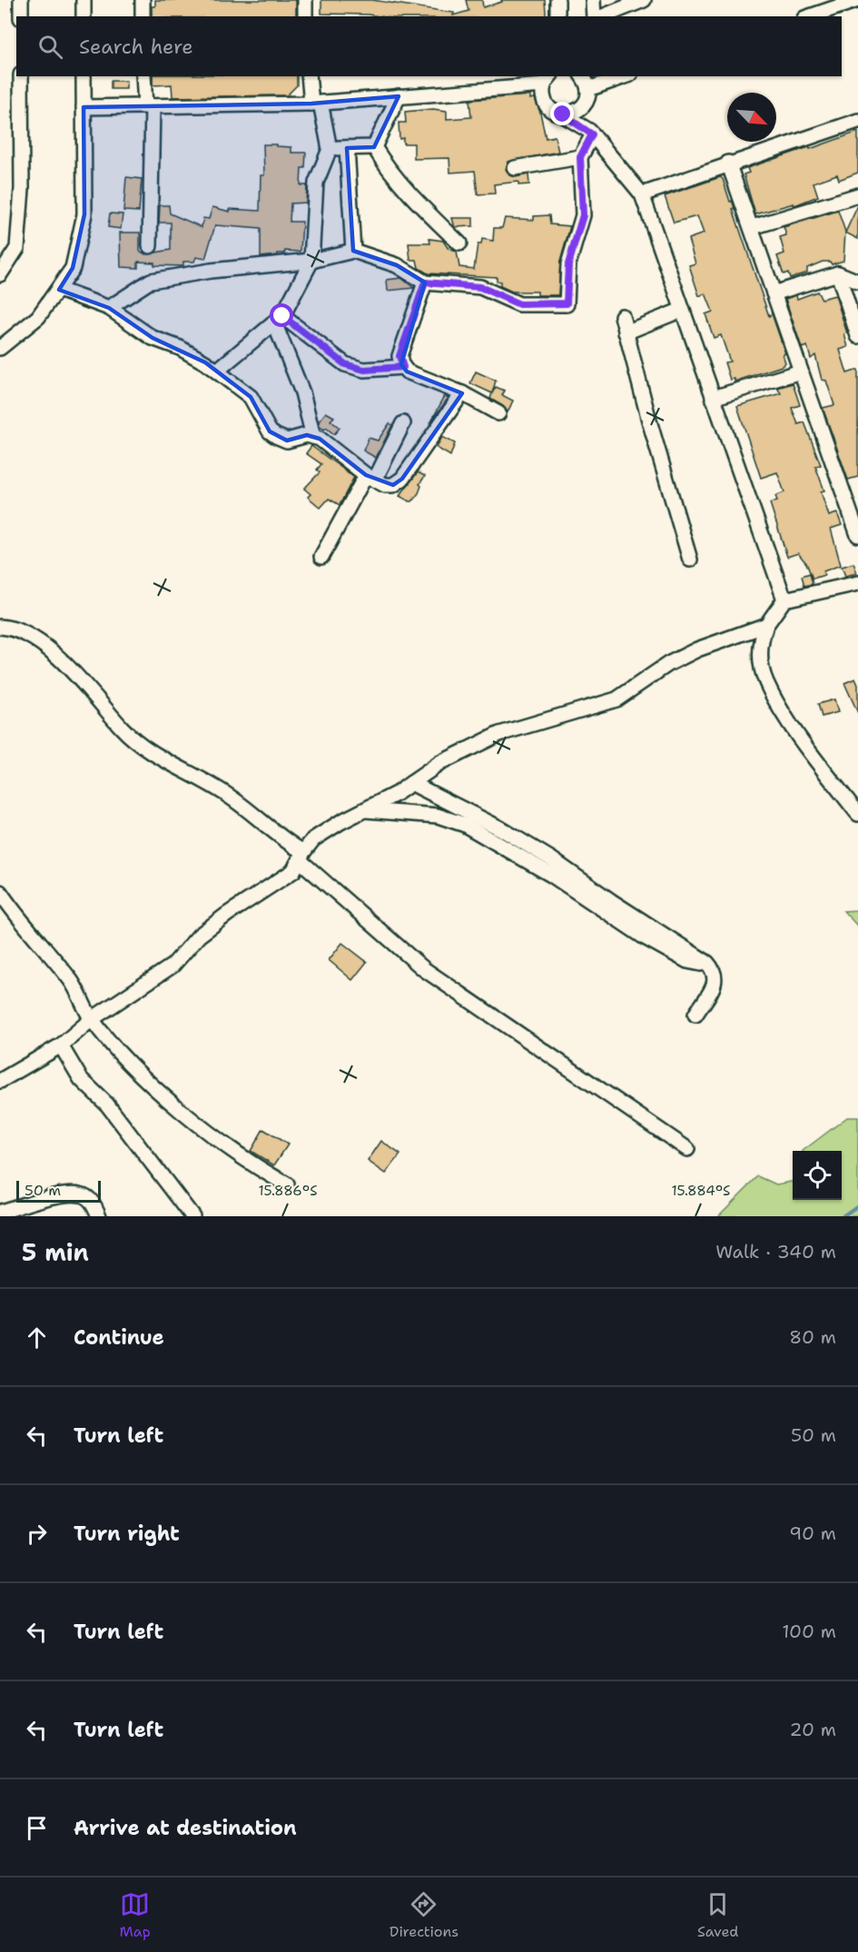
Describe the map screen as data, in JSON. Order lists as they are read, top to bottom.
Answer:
{
  "scale_bar": "50 m",
  "north": "bottom right",
  "page": {
    "search": "Search here",
    "scale": "50 m",
    "heading": ["5 min", "Walk · 340 m"],
    "list": [
      ["Continue", "80 m"],
      ["Turn left", "50 m"],
      ["Turn right", "90 m"],
      ["Turn left", "100 m"],
      ["Turn left", "20 m"],
      "Arrive at destination"
    ],
    "nav": ["Map", "Directions", "Saved"]
  },
  "coordinates": ["15.886°S", "15.884°S"]
}
